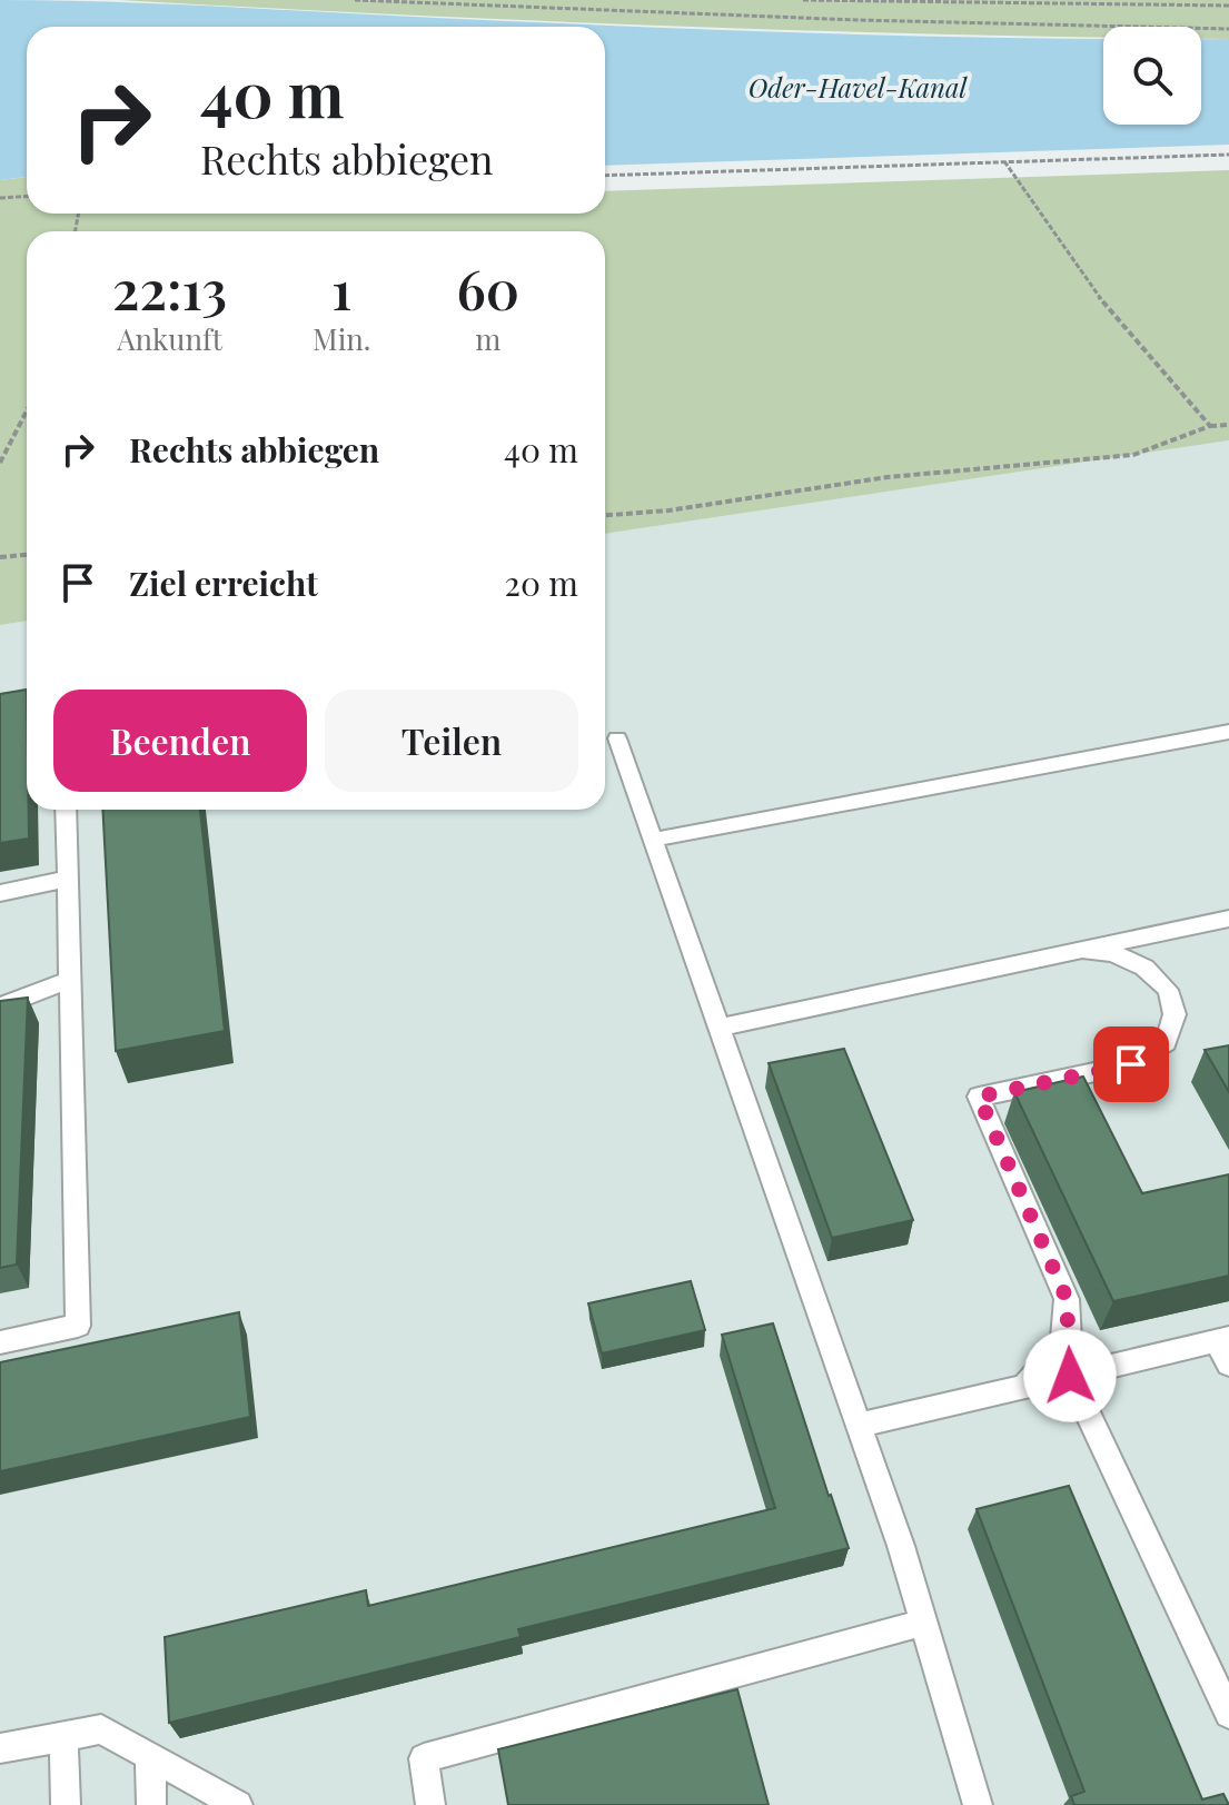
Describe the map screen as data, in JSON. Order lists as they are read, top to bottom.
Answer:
{
  "water": ["Oder-Havel-Kanal"],
  "page": {
    "turn": ["40 m", "Rechts abbiegen"],
    "eta": [
      "22:13",
      "Ankunft",
      "1",
      "Min.",
      "60",
      "m"
    ],
    "list": [
      {
        "name": "Rechts abbiegen",
        "value": "40 m"
      },
      {
        "name": "Ziel erreicht",
        "value": "20 m"
      }
    ],
    "buttons": ["Beenden", "Teilen"]
  }
}
